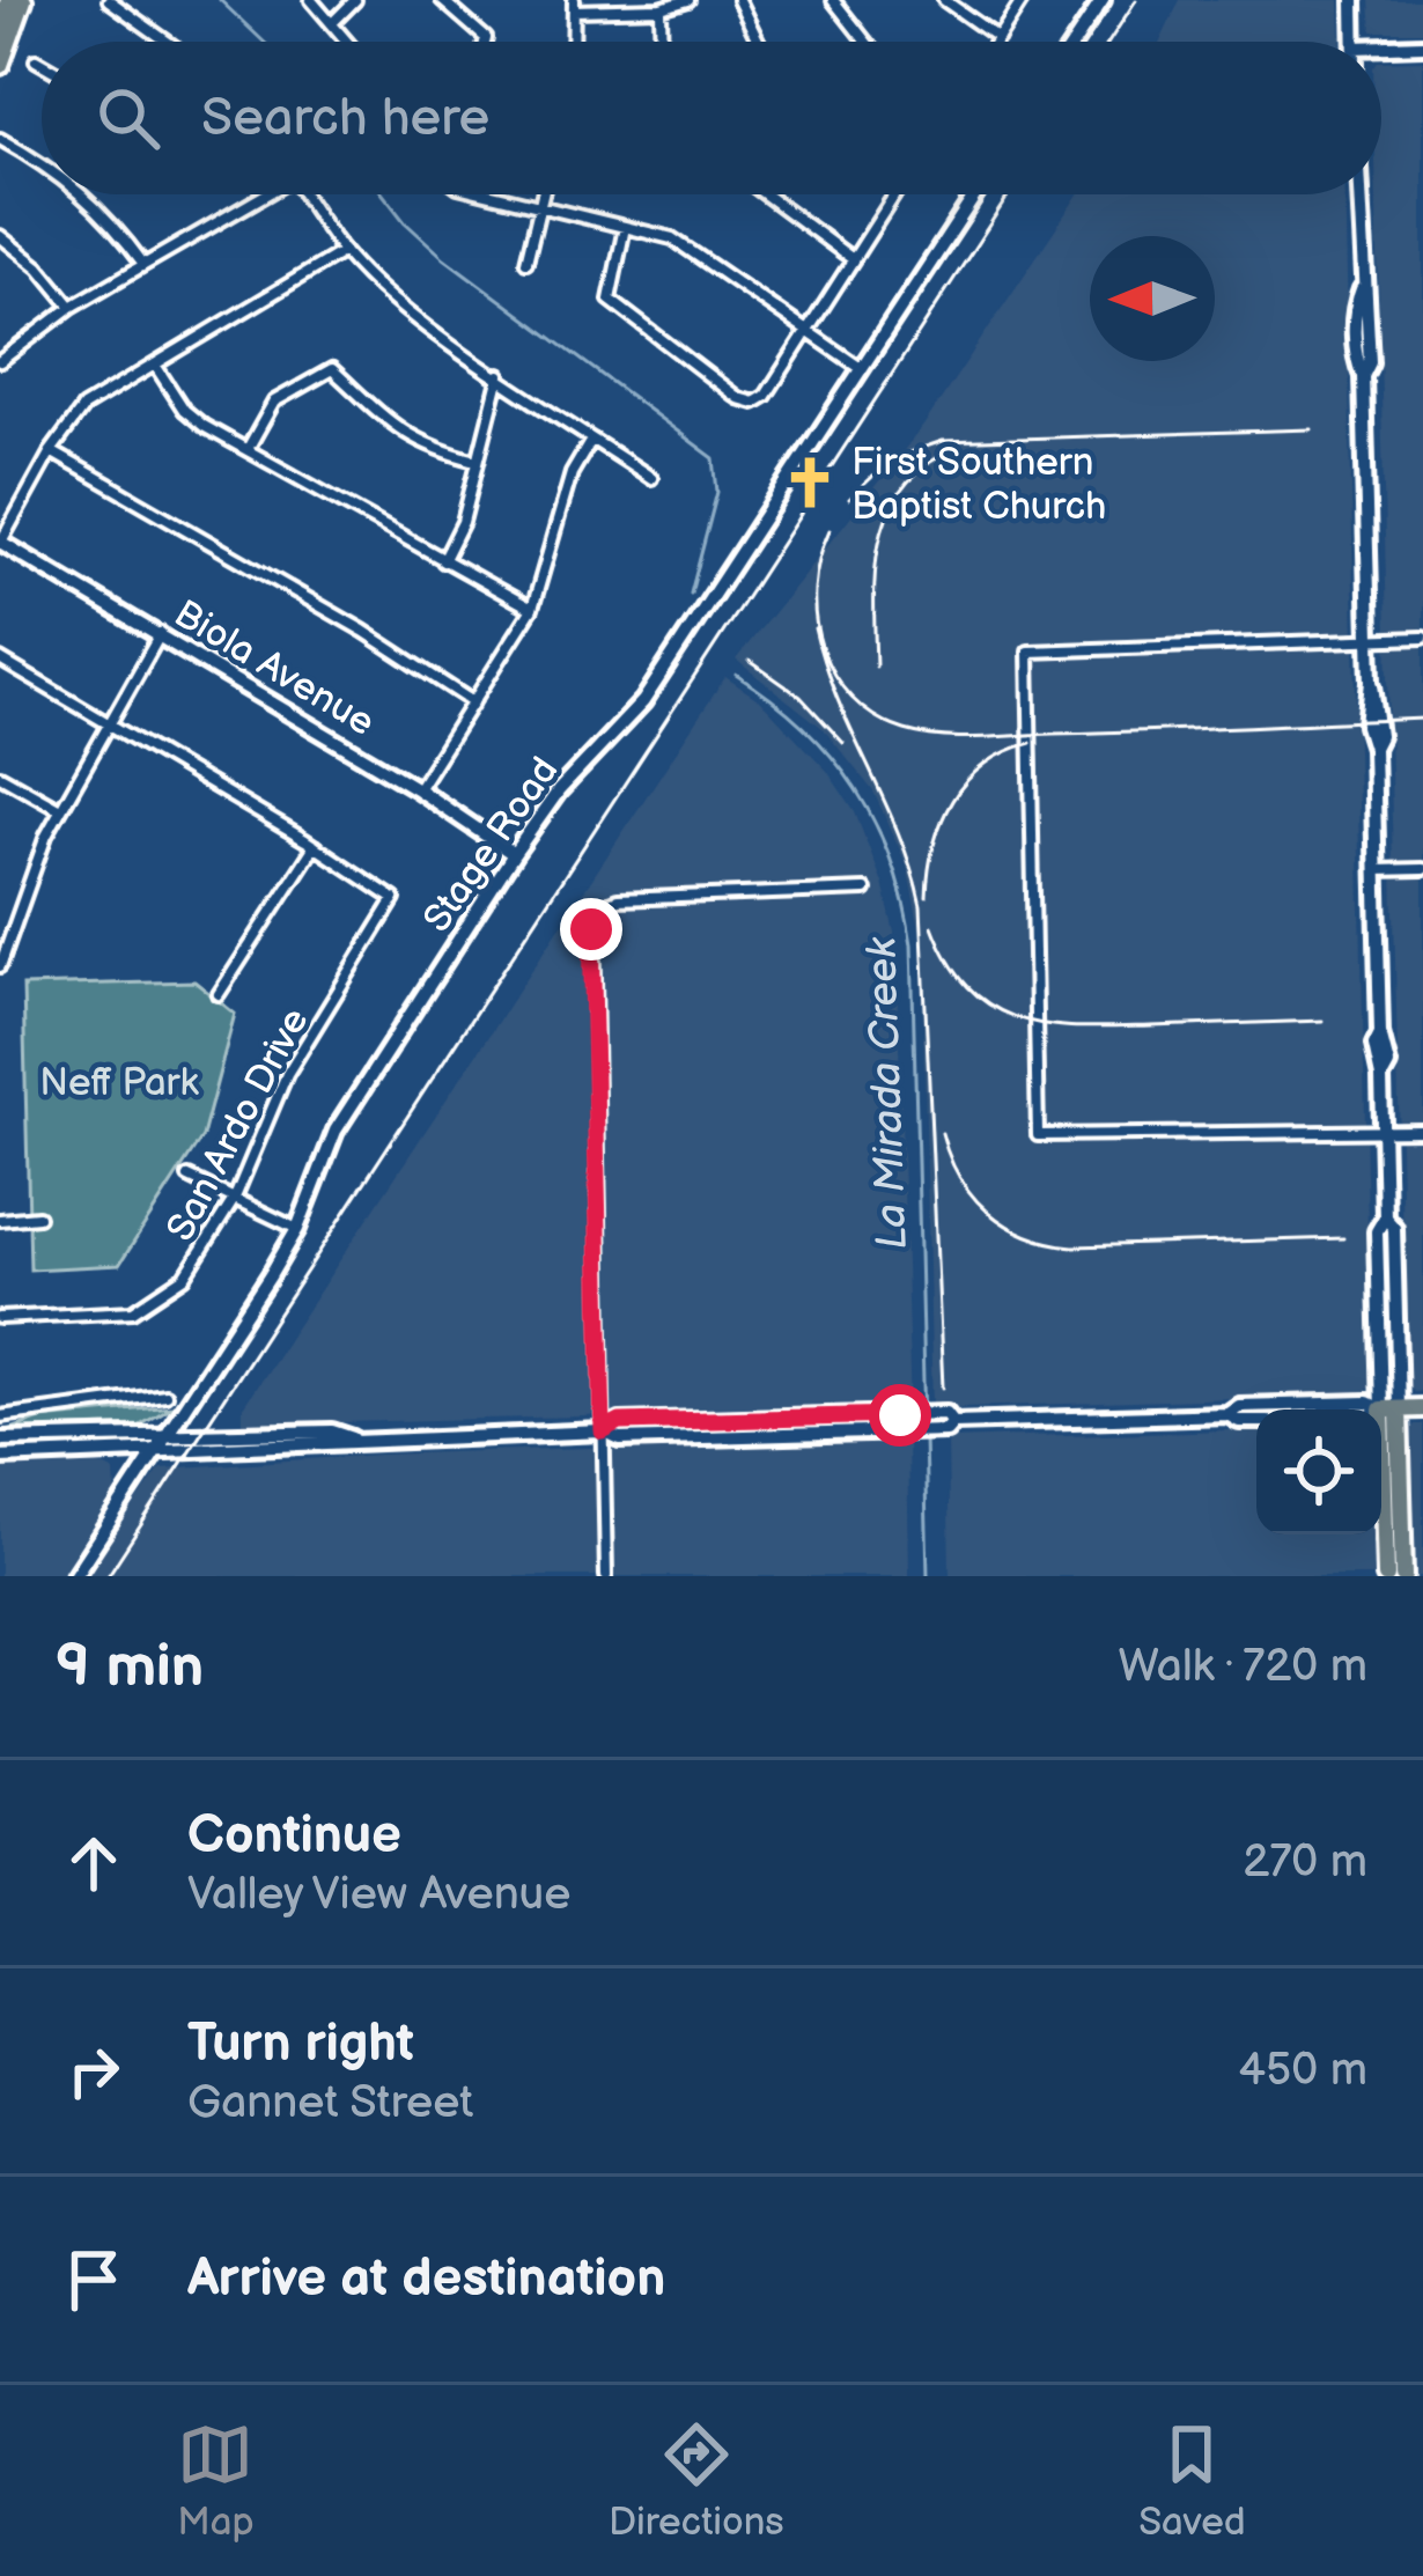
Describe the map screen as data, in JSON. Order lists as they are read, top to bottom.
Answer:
{
  "streets": {
    "main road": ["Biola Avenue", "Stage Road"],
    "street": ["San Ardo Drive"]
  },
  "crossings": [
    ["Biola Avenue", "Stage Road"]
  ],
  "water": ["La Mirada Creek"],
  "parks": ["Neff Park"],
  "places": {
    "church": ["First Southern Baptist Church"]
  },
  "north": "left",
  "page": {
    "search": "Search here",
    "heading": ["9 min", "Walk · 720 m"],
    "list": [
      ["Continue", "Valley View Avenue", "270 m"],
      ["Turn right", "Gannet Street", "450 m"],
      "Arrive at destination"
    ],
    "nav": ["Map", "Directions", "Saved"]
  }
}
